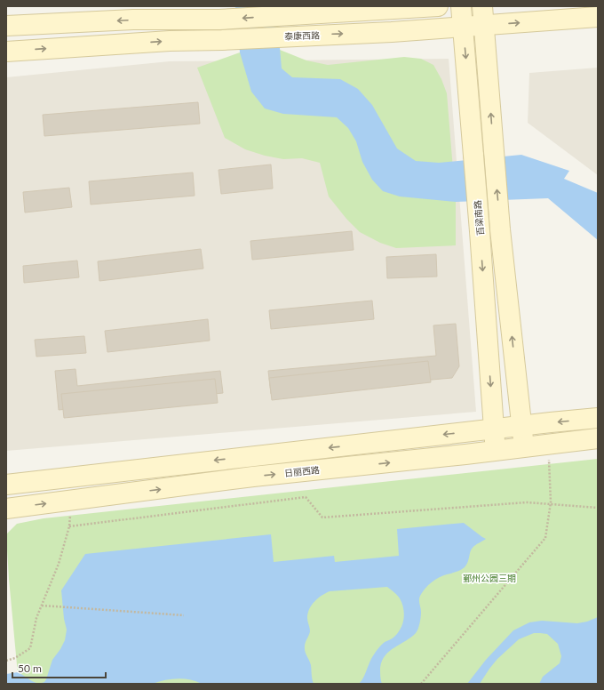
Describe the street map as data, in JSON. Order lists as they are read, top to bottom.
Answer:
{
  "streets": {
    "main road": ["泰康西路", "百梁南路", "日丽西路"]
  },
  "crossings": [
    ["泰康西路", "百梁南路"],
    ["百梁南路", "日丽西路"]
  ],
  "parks": ["鄞州公园三期"],
  "scale_bar": "50 m"
}
